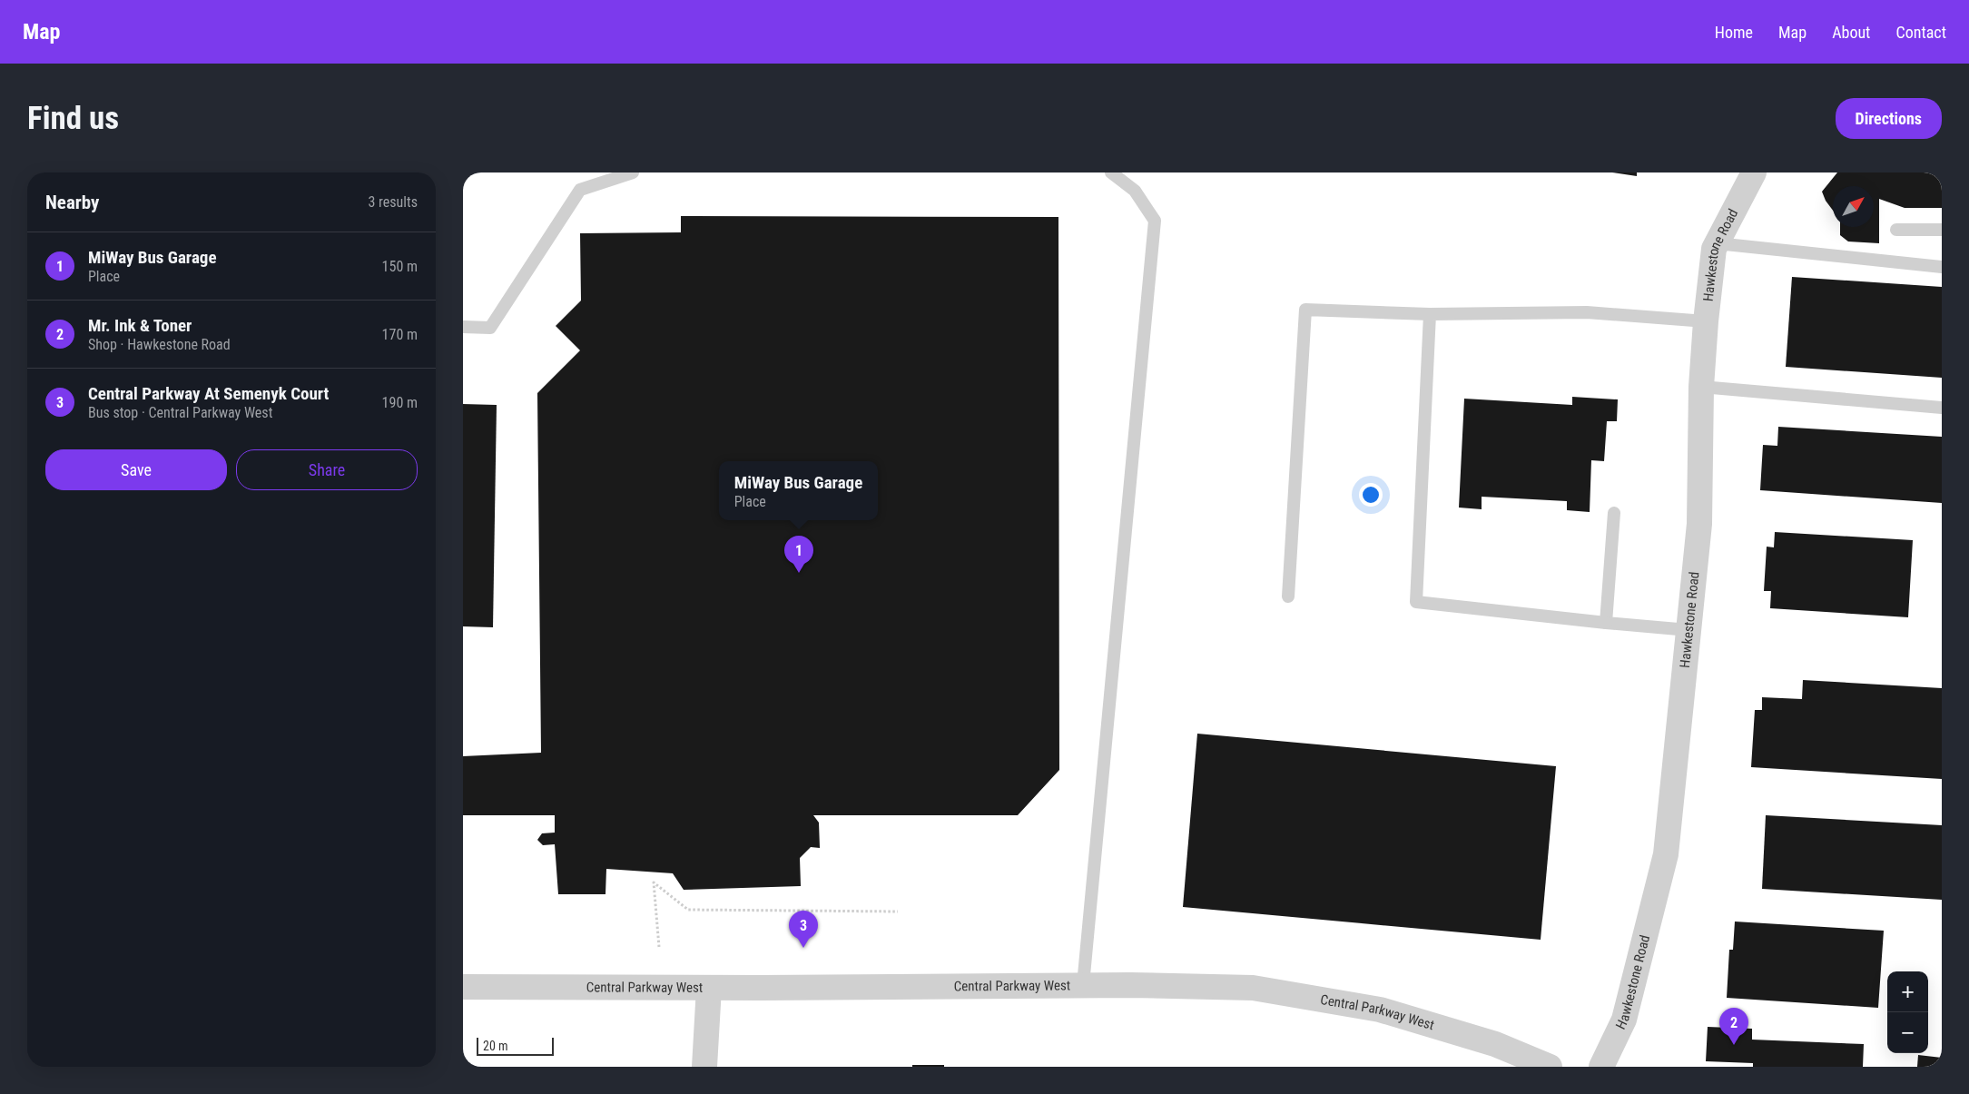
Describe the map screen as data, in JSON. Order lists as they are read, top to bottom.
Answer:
{
  "streets": {
    "street": ["Hawkestone Road", "Central Parkway West"]
  },
  "scale_bar": "20 m",
  "north": "top right",
  "page": {
    "header": "Map",
    "nav": [
      "Home",
      "Map",
      "About",
      "Contact"
    ],
    "buttons": [
      "Directions",
      ["Save", "Share"]
    ],
    "title": "Find us",
    "heading": ["Nearby", "3 results"],
    "list": [
      {
        "mark": "1",
        "name": "MiWay Bus Garage",
        "note": "Place",
        "value": "150 m"
      },
      {
        "mark": "2",
        "name": "Mr. Ink & Toner",
        "note": "Shop · Hawkestone Road",
        "value": "170 m"
      },
      {
        "mark": "3",
        "name": "Central Parkway At Semenyk Court",
        "note": "Bus stop · Central Parkway West",
        "value": "190 m"
      }
    ],
    "popup": ["MiWay Bus Garage", "Place"],
    "pins": ["1", "3", "2"],
    "map_buttons": ["+", "−"],
    "scale": "20 m"
  }
}
